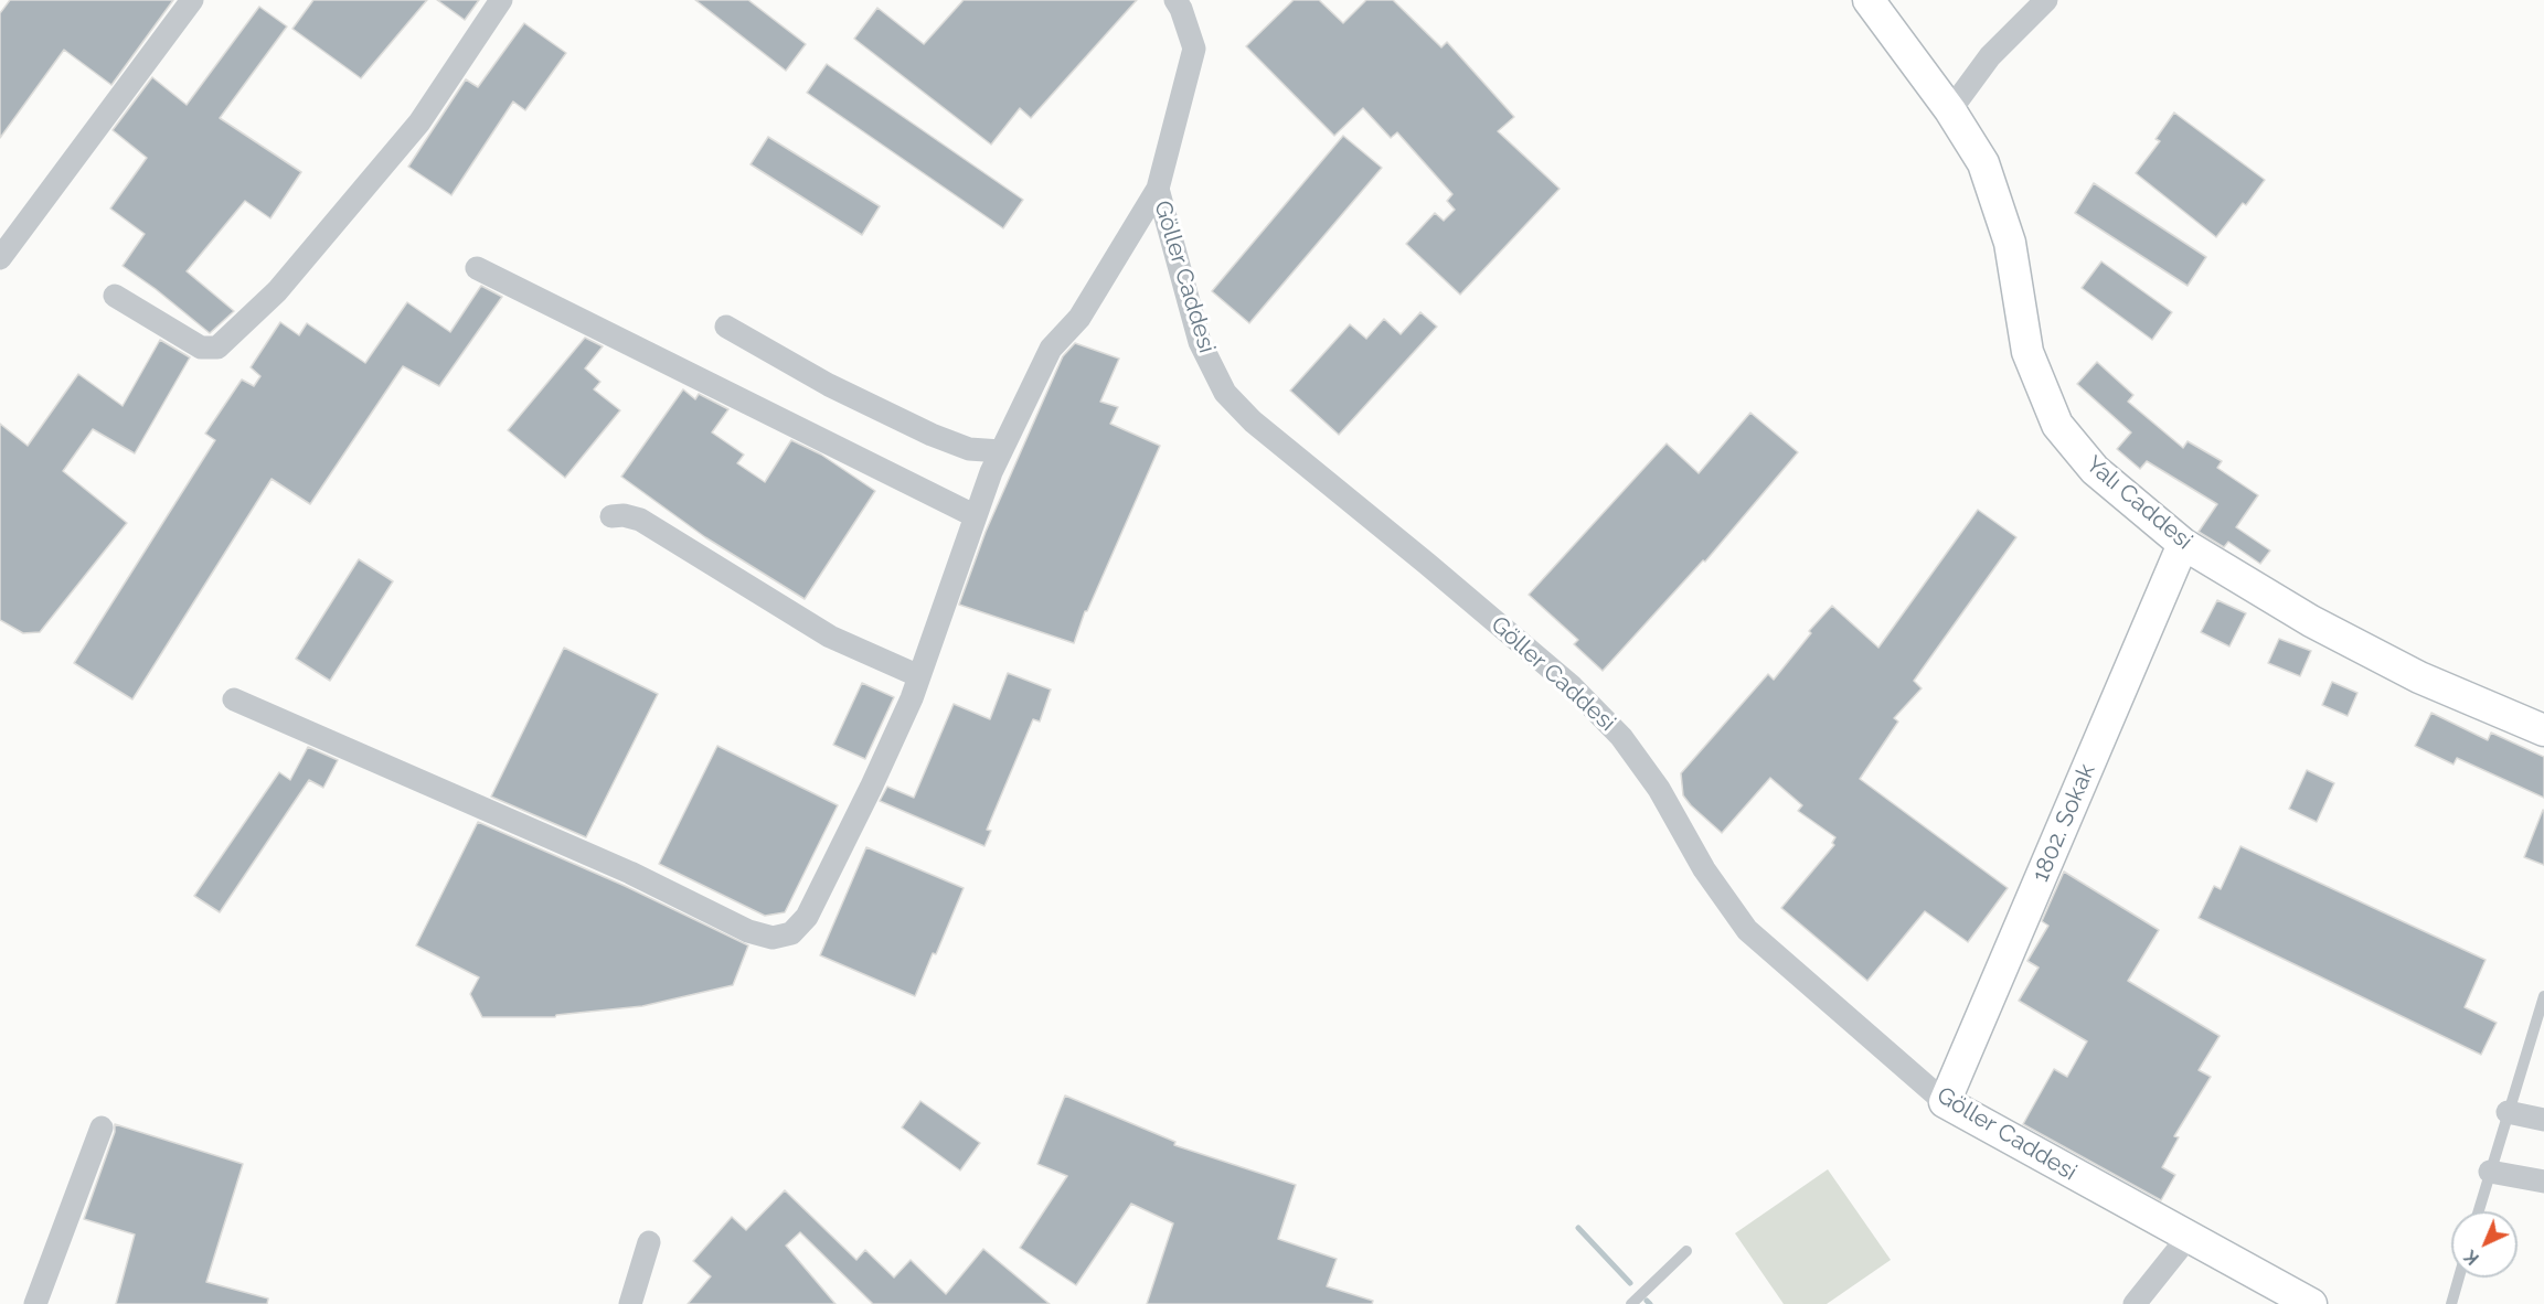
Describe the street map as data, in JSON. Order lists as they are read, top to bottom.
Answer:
{
  "streets": {
    "street": ["Göller Caddesi", "Yalı Caddesi", "1802. Sokak"]
  },
  "crossings": [
    ["Göller Caddesi", "1802. Sokak"],
    ["Yalı Caddesi", "1802. Sokak"]
  ],
  "north": "bottom left"
}
